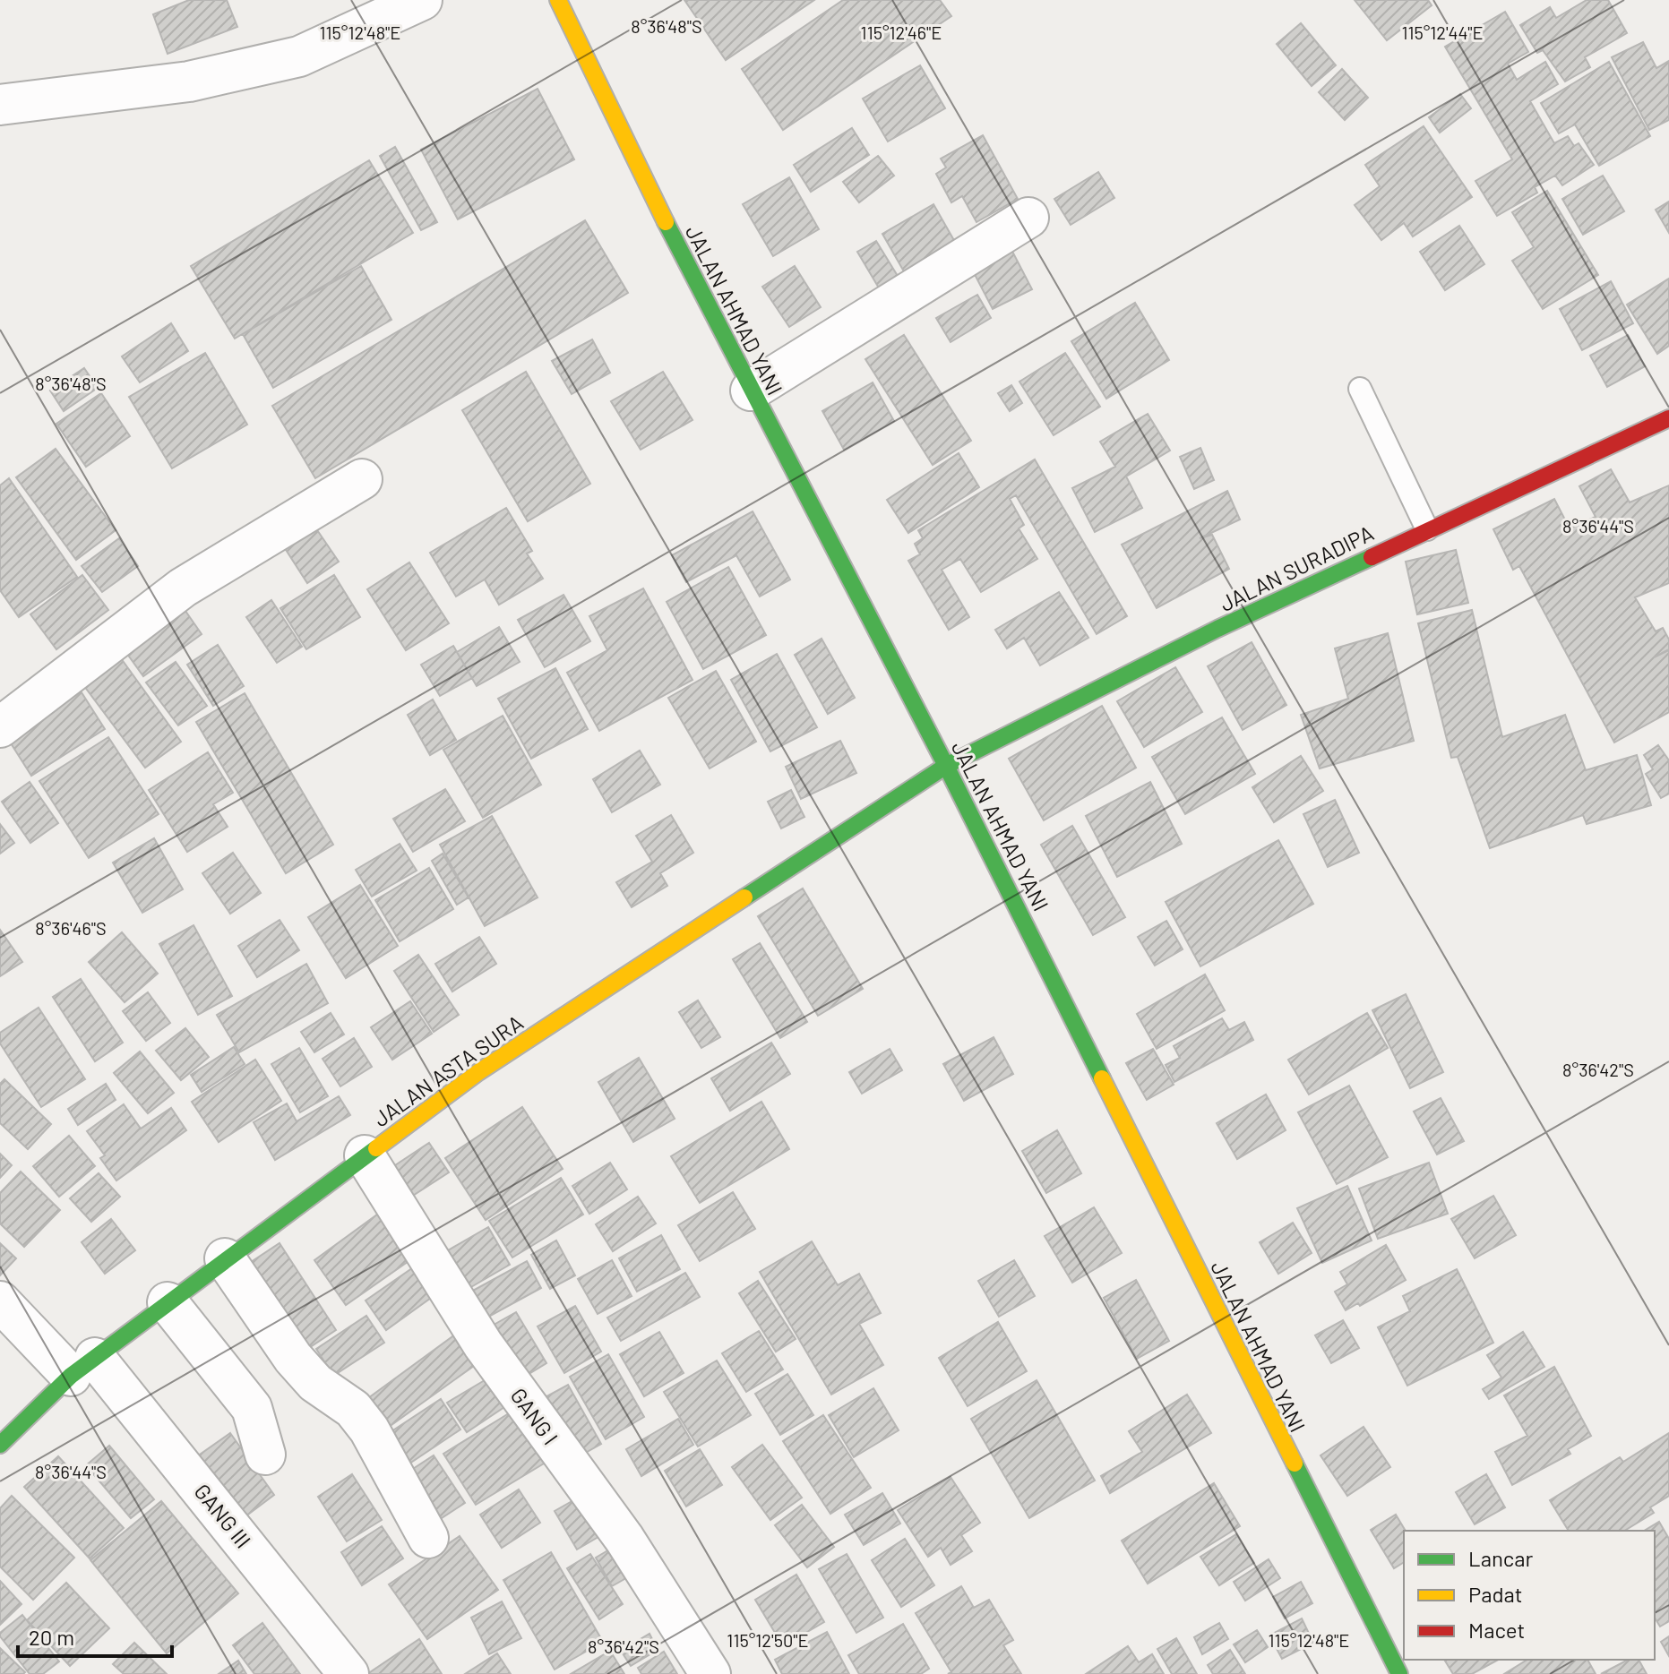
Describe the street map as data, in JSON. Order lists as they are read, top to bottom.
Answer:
{
  "streets": {
    "street": [
      "JALAN AHMAD YANI",
      "JALAN SURADIPA",
      "JALAN ASTA SURA",
      "GANG I",
      "GANG III"
    ]
  },
  "crossings": [
    ["JALAN AHMAD YANI", "JALAN SURADIPA"],
    ["JALAN AHMAD YANI", "JALAN ASTA SURA"],
    ["JALAN SURADIPA", "JALAN ASTA SURA"],
    ["JALAN ASTA SURA", "GANG I"],
    ["JALAN ASTA SURA", "GANG III"]
  ],
  "legend": ["Lancar", "Padat", "Macet"],
  "scale_bar": "20 m",
  "coordinates": [
    "8°36'48\"S",
    "115°12'44\"E",
    "115°12'48\"E",
    "115°12'46\"E",
    "8°36'44\"S",
    "8°36'46\"S",
    "8°36'42\"S",
    "115°12'50\"E"
  ]
}
